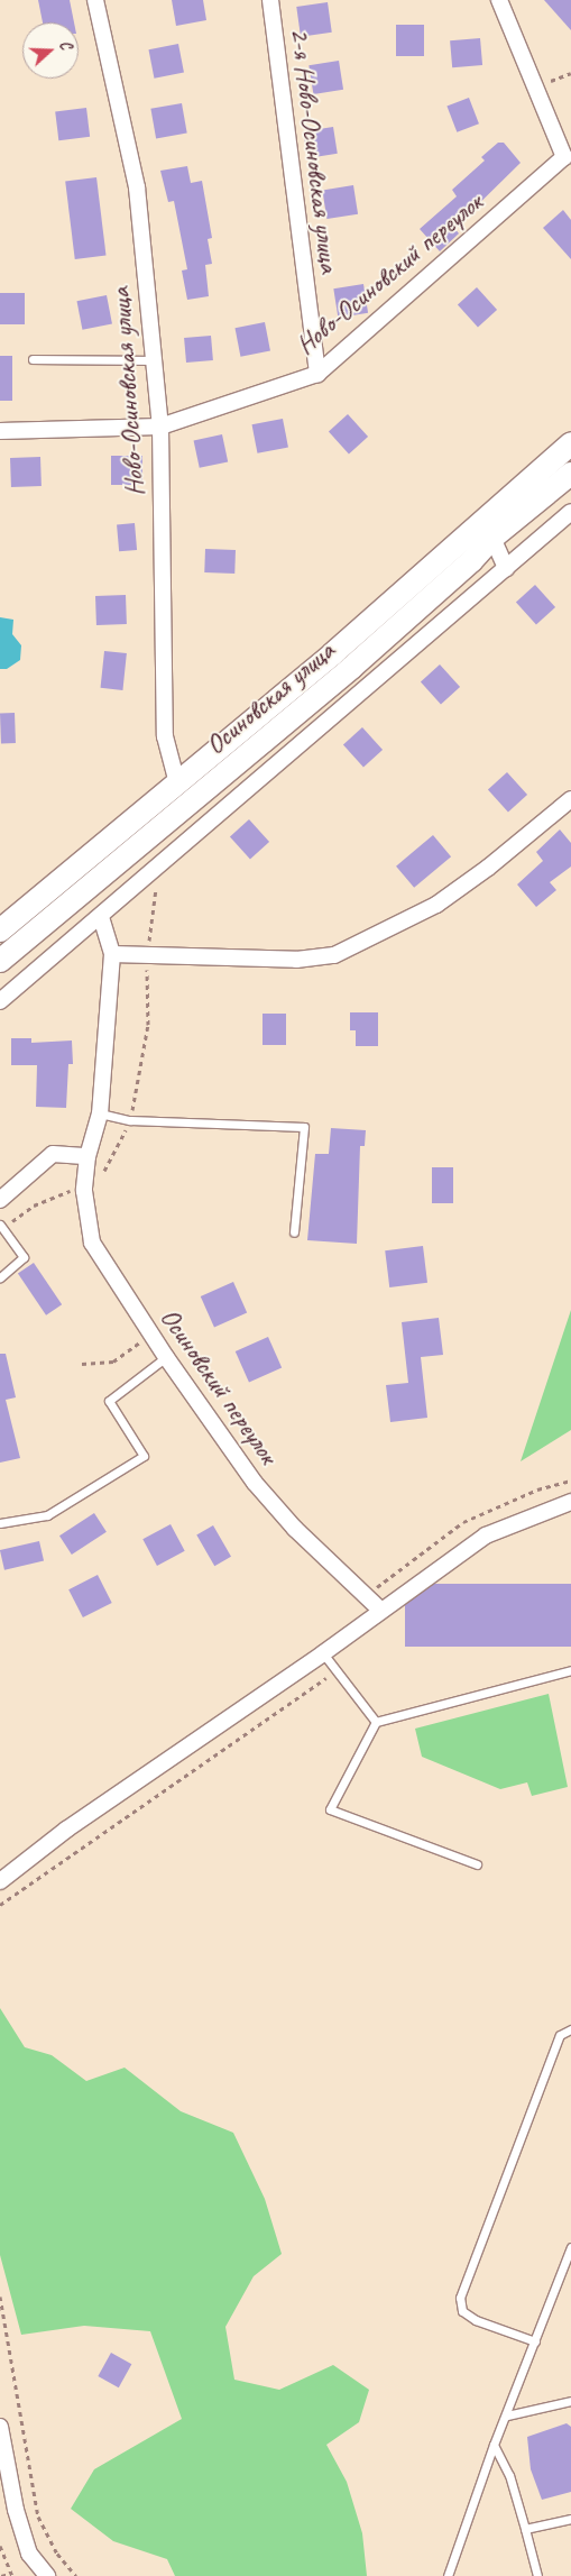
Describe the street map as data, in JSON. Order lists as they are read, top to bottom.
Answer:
{
  "streets": {
    "street": [
      "2-я Ново-Осиновская улица",
      "Ново-Осиновский переулок",
      "Ново-Осиновская улица",
      "Осиновская улица",
      "Осиновский переулок"
    ]
  },
  "crossings": [
    ["2-я Ново-Осиновская улица", "Ново-Осиновский переулок"],
    ["Ново-Осиновский переулок", "Ново-Осиновская улица"],
    ["Ново-Осиновская улица", "Осиновская улица"]
  ],
  "north": "right"
}
